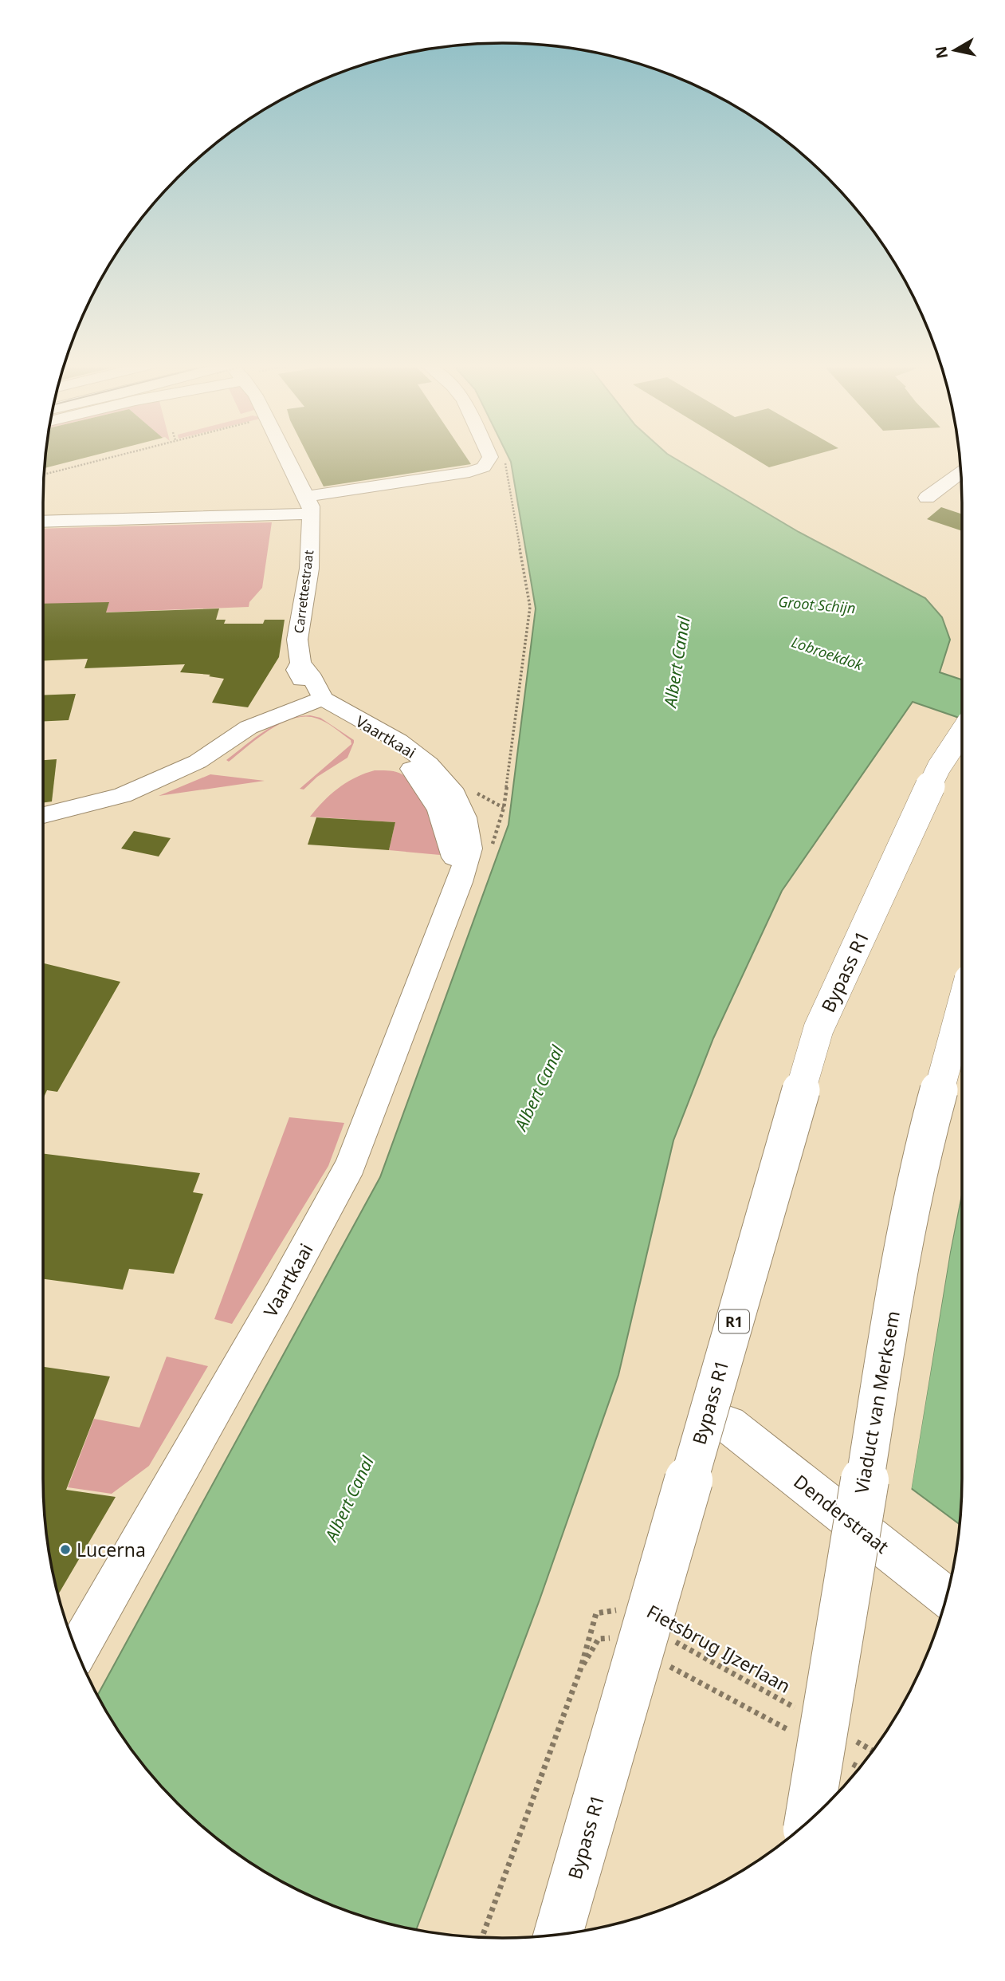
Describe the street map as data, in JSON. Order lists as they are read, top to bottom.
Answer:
{
  "streets": {
    "main road": ["Bypass R1", "R1", "Viaduct van Merksem"],
    "street": ["Carrettestraat", "Vaartkaai", "Denderstraat"],
    "path": ["Fietsbrug IJzerlaan"]
  },
  "crossings": [
    ["Carrettestraat", "Vaartkaai"]
  ],
  "water": ["Groot Schijn", "Lobroekdok", "Albert Canal"],
  "places": ["Lucerna"],
  "north": "left"
}
